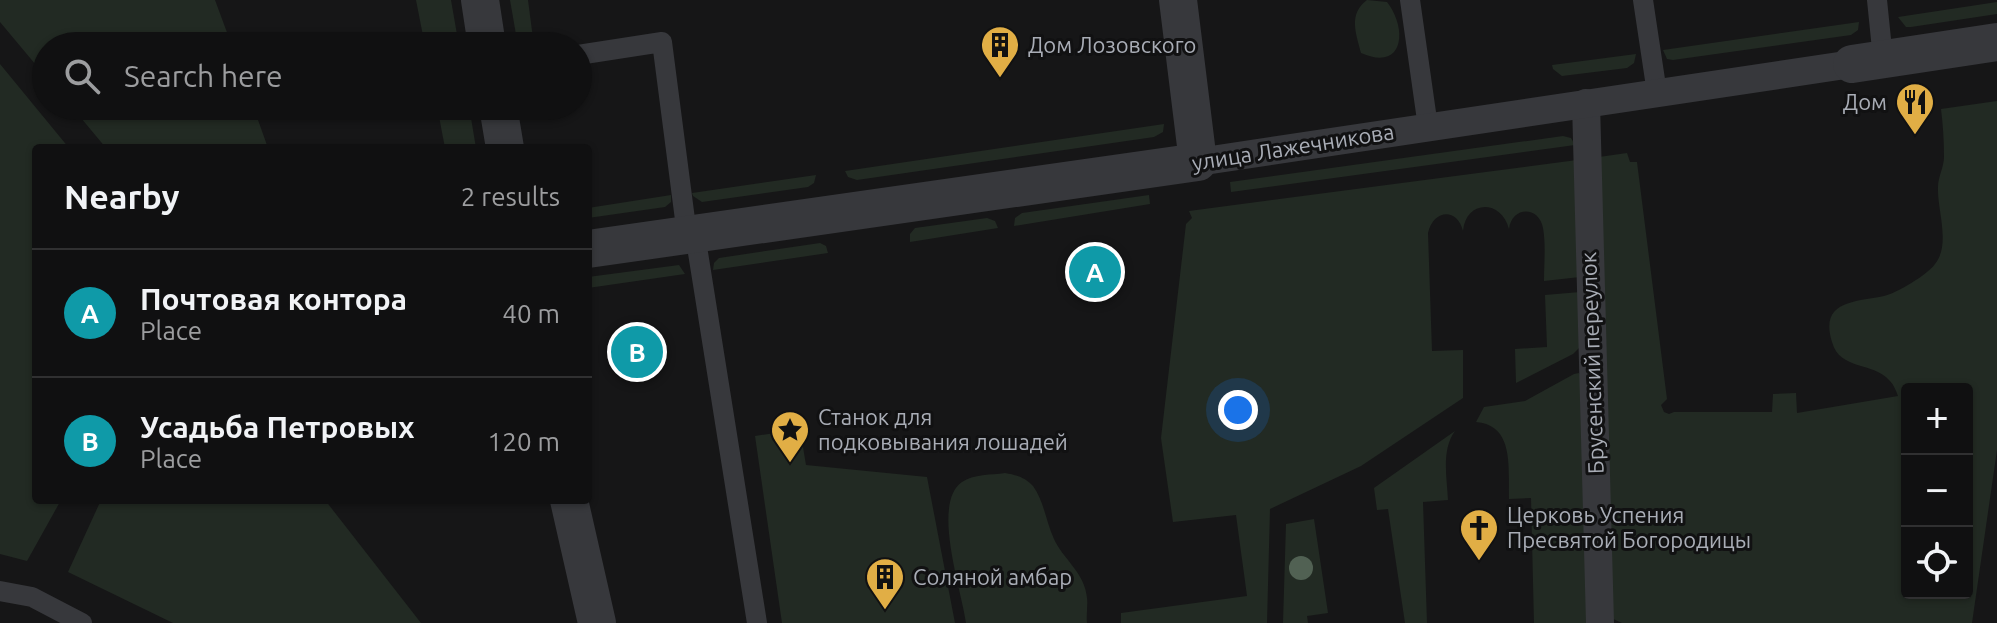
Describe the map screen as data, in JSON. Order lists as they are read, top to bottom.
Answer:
{
  "streets": {
    "street": ["улица Лажечникова", "Брусенский переулок"]
  },
  "crossings": [
    ["улица Лажечникова", "Брусенский переулок"]
  ],
  "places": {
    "building": ["Дом Лозовского", "Соляной амбар"],
    "restaurant": ["Дом"],
    "place": ["Станок для подковывания лошадей"],
    "church": ["Церковь Успения Пресвятой Богородицы"]
  },
  "page": {
    "search": "Search here",
    "heading": ["Nearby", "2 results"],
    "pins": ["A", "B"],
    "list": [
      {
        "mark": "A",
        "name": "Почтовая контора",
        "note": "Place",
        "value": "40 m"
      },
      {
        "mark": "B",
        "name": "Усадьба Петровых",
        "note": "Place",
        "value": "120 m"
      }
    ],
    "map_buttons": ["+", "−"]
  }
}
